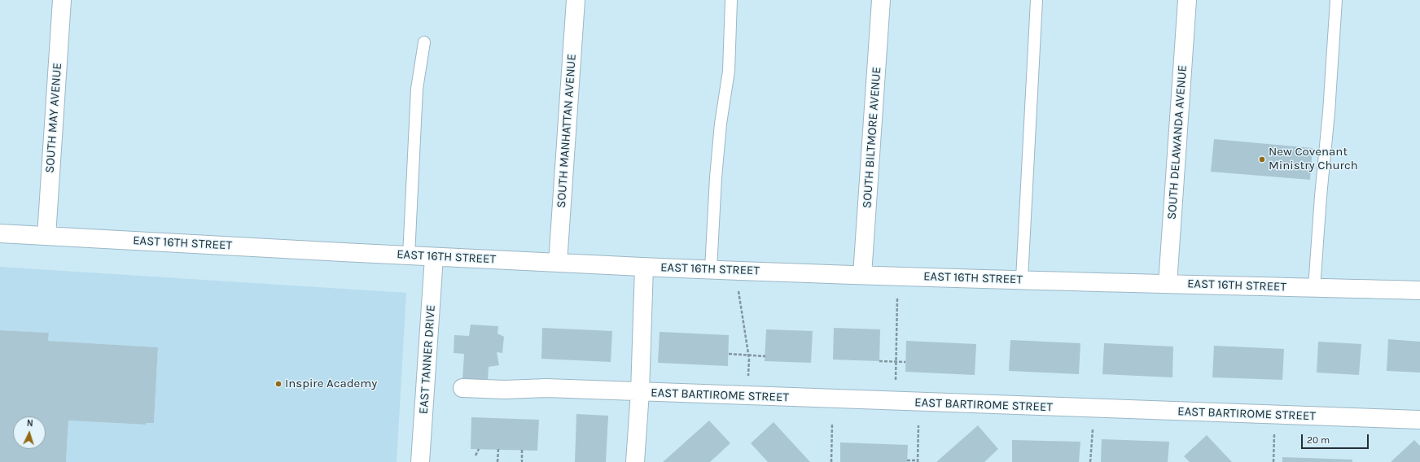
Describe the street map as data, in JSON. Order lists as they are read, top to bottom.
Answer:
{
  "streets": {
    "street": [
      "SOUTH MAY AVENUE",
      "SOUTH MANHATTAN AVENUE",
      "SOUTH BILTMORE AVENUE",
      "SOUTH DELAWANDA AVENUE",
      "EAST 16TH STREET",
      "EAST TANNER DRIVE",
      "EAST BARTIROME STREET"
    ]
  },
  "crossings": [
    ["SOUTH MAY AVENUE", "EAST 16TH STREET"],
    ["SOUTH MANHATTAN AVENUE", "EAST 16TH STREET"],
    ["SOUTH BILTMORE AVENUE", "EAST 16TH STREET"],
    ["SOUTH DELAWANDA AVENUE", "EAST 16TH STREET"],
    ["EAST 16TH STREET", "EAST TANNER DRIVE"]
  ],
  "places": ["New Covenant Ministry Church", "Inspire Academy"],
  "scale_bar": "20 m",
  "north": "top"
}
